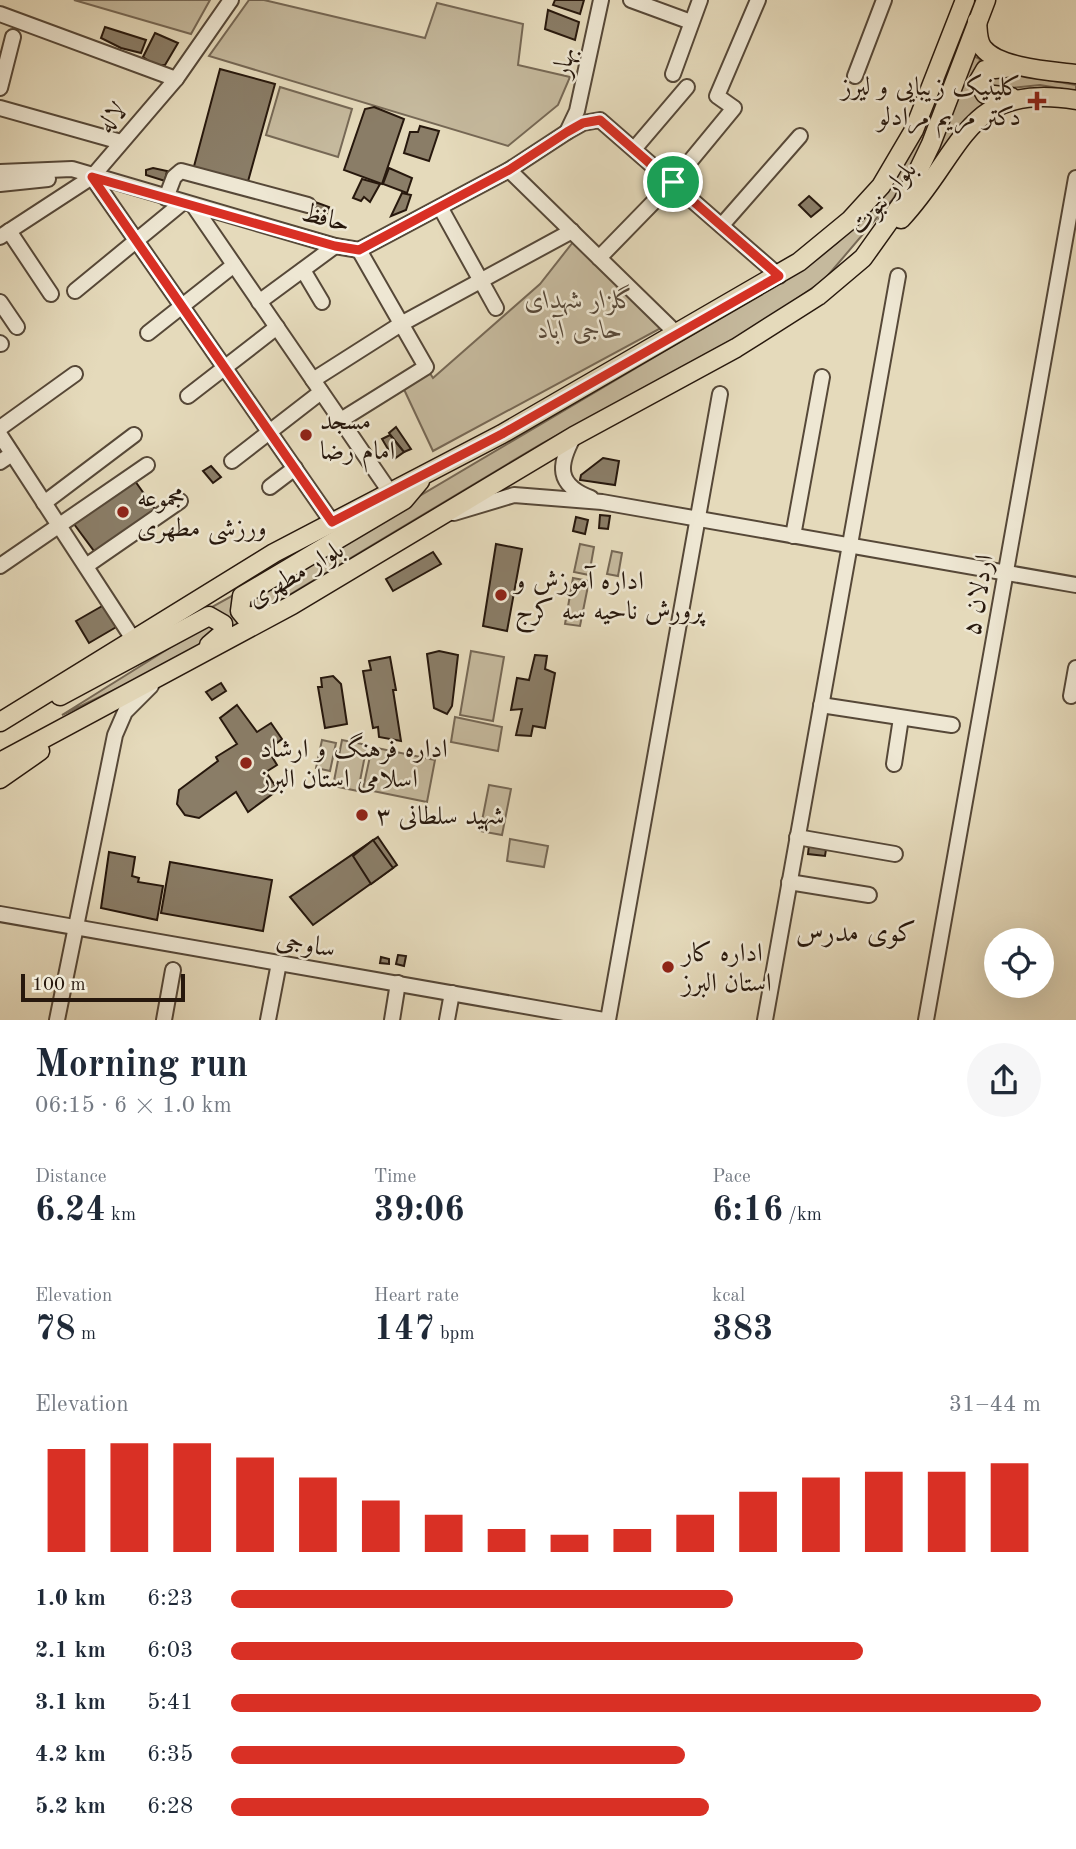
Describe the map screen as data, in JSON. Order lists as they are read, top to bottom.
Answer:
{
  "streets": {
    "main road": ["بلوار نبوت", "بلوار مطهری"],
    "street": [
      "بهار",
      "لاله",
      "حافظ",
      "اردلان ۵",
      "ساوجی"
    ]
  },
  "crossings": [
    ["بهار", "حافظ"],
    ["لاله", "حافظ"],
    ["بلوار نبوت", "بلوار مطهری"]
  ],
  "districts": ["کوی مدرس"],
  "parks": ["گلزار شهدای حاجی آباد"],
  "places": {
    "health": ["کلینیک زیبایی و لیرز دکتر مریم مرادلو"],
    "other": [
      "مسجد امام رضا",
      "مجموعه ورزشی مطهری",
      "اداره آموزش و پرورش ناحیه سه کرج",
      "اداره فرهنگ و ارشاد اسلامی استان البرز",
      "شهید سلطانی ۳",
      "اداره کار استان البرز"
    ]
  },
  "scale_bar": "100 m",
  "page": {
    "scale": "100 m",
    "heading": ["Morning run", "06:15 · 6 × 1.0 km"],
    "stats": [
      ["Distance", "6.24 km"],
      ["Time", "39:06"],
      ["Pace", "6:16 /km"],
      ["Elevation", "78 m"],
      ["Heart rate", "147 bpm"],
      ["kcal", "383"]
    ],
    "chart": ["Elevation", "31–44 m"],
    "list": [
      {
        "name": "1.0 km",
        "note": "6:23"
      },
      {
        "name": "2.1 km",
        "note": "6:03"
      },
      {
        "name": "3.1 km",
        "note": "5:41"
      },
      {
        "name": "4.2 km",
        "note": "6:35"
      },
      {
        "name": "5.2 km",
        "note": "6:28"
      }
    ]
  }
}
